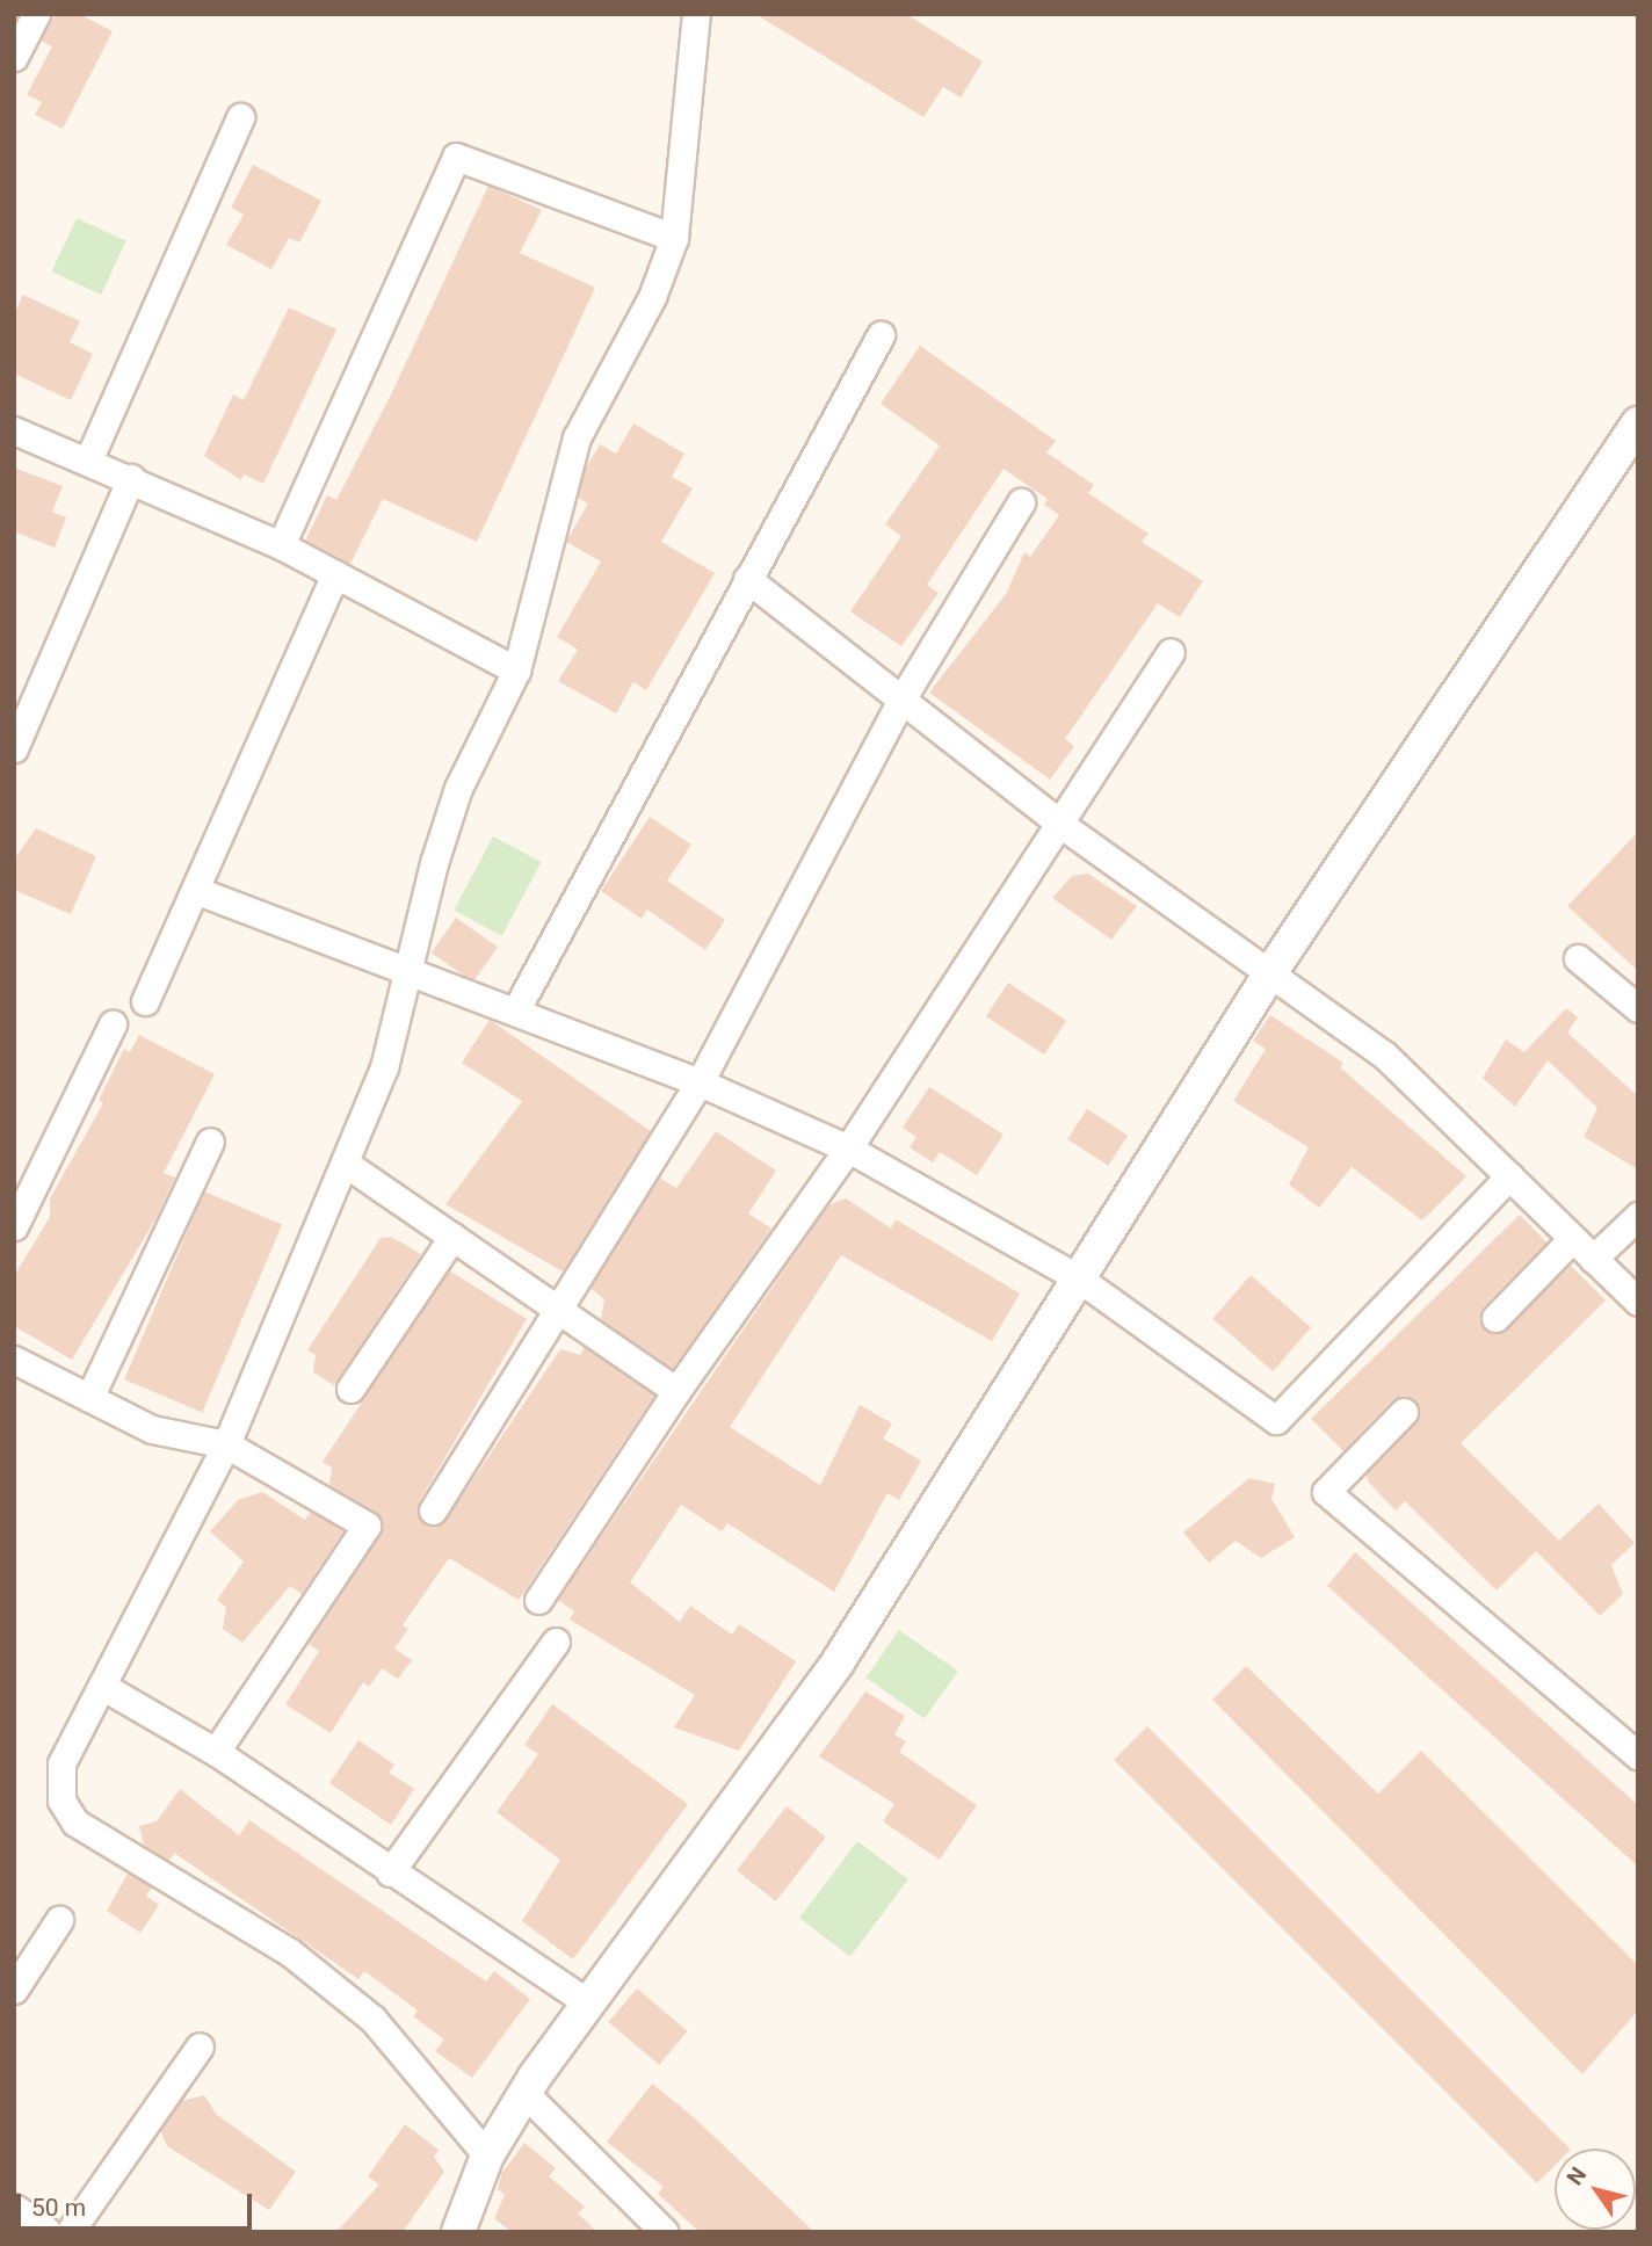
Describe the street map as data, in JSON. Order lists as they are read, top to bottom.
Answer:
{
  "scale_bar": "50 m",
  "north": "top left"
}
